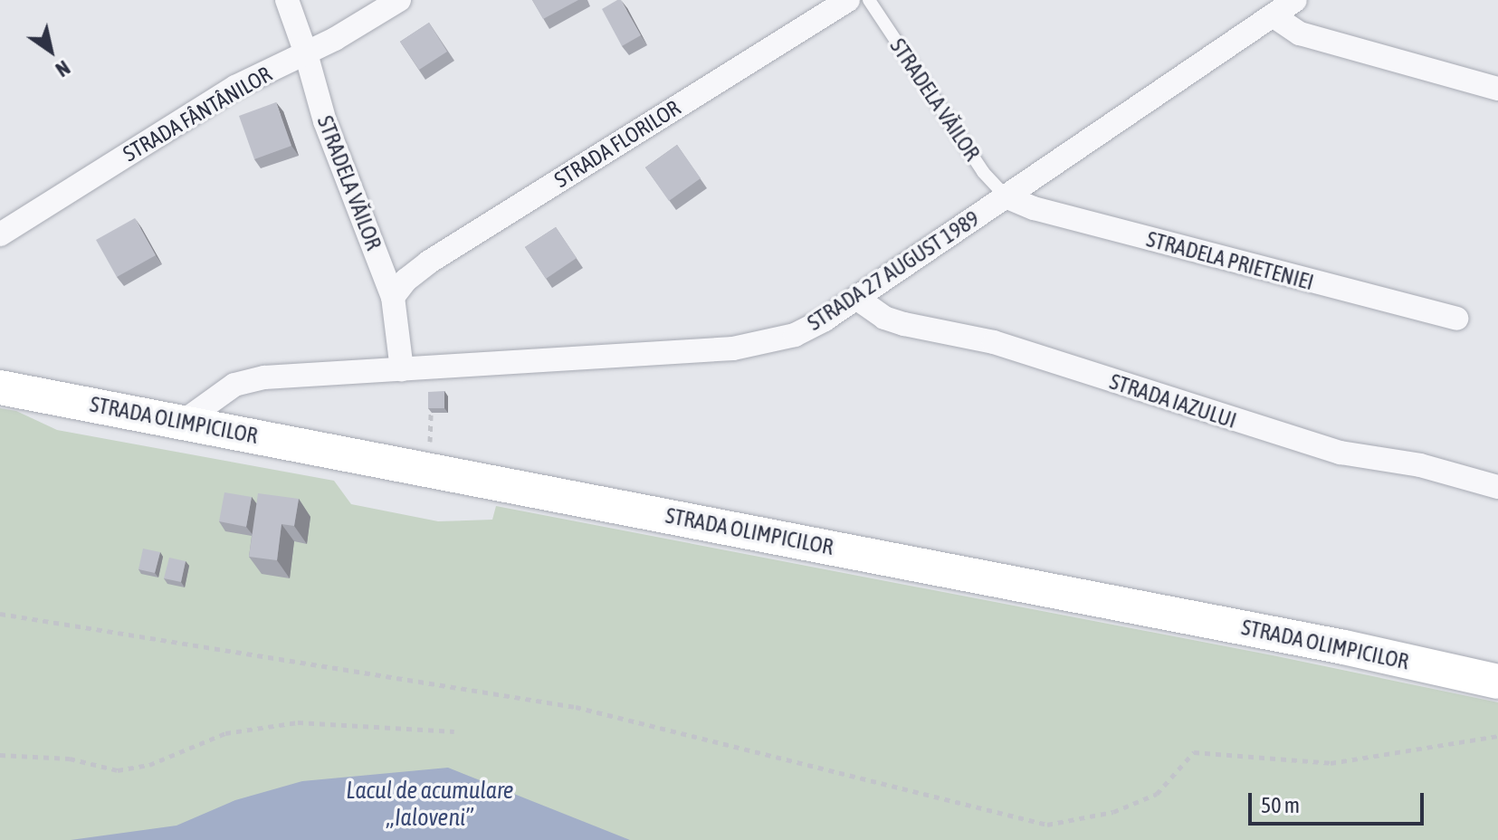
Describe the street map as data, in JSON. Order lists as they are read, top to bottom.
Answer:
{
  "streets": {
    "main road": ["STRADA OLIMPICILOR"],
    "street": [
      "STRADELA VĂILOR",
      "STRADA FÂNTÂNILOR",
      "STRADA FLORILOR",
      "STRADELA PRIETENIEI",
      "STRADA 27 AUGUST 1989",
      "STRADA IAZULUI"
    ]
  },
  "crossings": [
    ["STRADELA VĂILOR", "STRADA FÂNTÂNILOR"],
    ["STRADELA VĂILOR", "STRADA FLORILOR"],
    ["STRADELA VĂILOR", "STRADELA PRIETENIEI"],
    ["STRADELA VĂILOR", "STRADA 27 AUGUST 1989"],
    ["STRADELA PRIETENIEI", "STRADA 27 AUGUST 1989"],
    ["STRADA 27 AUGUST 1989", "STRADA IAZULUI"],
    ["STRADA 27 AUGUST 1989", "STRADA OLIMPICILOR"]
  ],
  "water": ["Lacul de acumulare „Ialoveni”"],
  "scale_bar": "50 m",
  "north": "bottom right"
}
